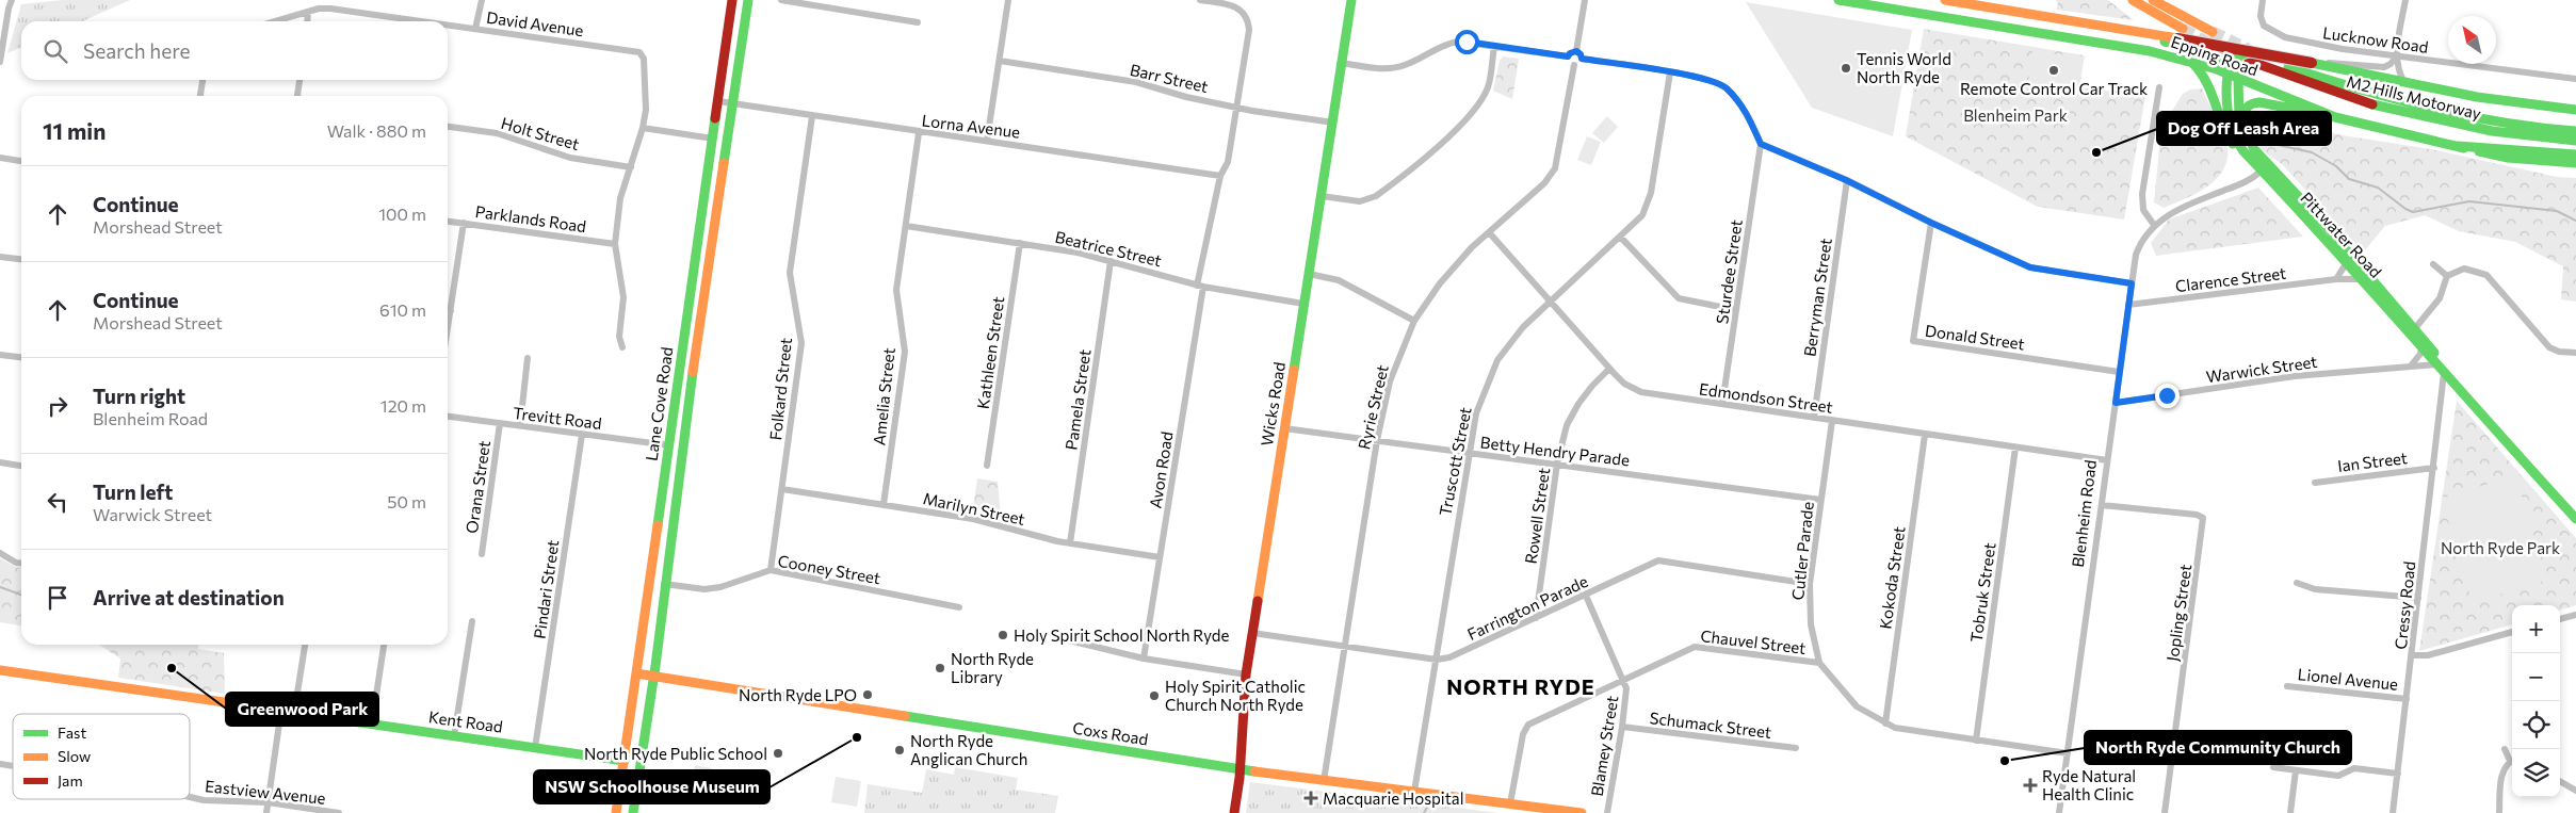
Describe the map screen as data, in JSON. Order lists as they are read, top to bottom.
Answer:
{
  "streets": {
    "main road": [
      "Epping Road",
      "M2 Hills Motorway",
      "Pittwater Road",
      "Lane Cove Road",
      "Wicks Road",
      "Kent Road",
      "Coxs Road"
    ],
    "street": [
      "David Avenue",
      "Lucknow Road",
      "Barr Street",
      "Lorna Avenue",
      "Holt Street",
      "Parklands Road",
      "Beatrice Street",
      "Sturdee Street",
      "Clarence Street",
      "Berryman Street",
      "Donald Street",
      "Kathleen Street",
      "Warwick Street",
      "Folkard Street",
      "Amelia Street",
      "Edmondson Street",
      "Pamela Street",
      "Ryrie Street",
      "Trevitt Road",
      "Betty Hendry Parade",
      "Truscott Street",
      "Ian Street",
      "Avon Road",
      "Orana Street",
      "Marilyn Street",
      "Blenheim Road",
      "Rowell Street",
      "Cutler Parade",
      "Cooney Street",
      "Kokoda Street",
      "Pindari Street",
      "Tobruk Street",
      "Cressy Road",
      "Farrington Parade",
      "Jopling Street",
      "Chauvel Street",
      "Lionel Avenue",
      "Schumack Street",
      "Blamey Street",
      "Eastview Avenue"
    ]
  },
  "crossings": [
    ["Epping Road", "M2 Hills Motorway"],
    ["Epping Road", "Pittwater Road"],
    ["Barr Street", "Wicks Road"],
    ["Barr Street", "Avon Road"],
    ["Lorna Avenue", "Folkard Street"],
    ["Lorna Avenue", "Amelia Street"],
    ["Lorna Avenue", "Lane Cove Road"],
    ["Lorna Avenue", "Avon Road"],
    ["Pittwater Road", "Clarence Street"],
    ["Pittwater Road", "Warwick Street"],
    ["Pittwater Road", "Blenheim Road"],
    ["Pittwater Road", "Cressy Road"],
    ["Beatrice Street", "Kathleen Street"],
    ["Beatrice Street", "Amelia Street"],
    ["Beatrice Street", "Pamela Street"],
    ["Beatrice Street", "Wicks Road"],
    ["Beatrice Street", "Avon Road"],
    ["Sturdee Street", "Edmondson Street"],
    ["Clarence Street", "Blenheim Road"],
    ["Berryman Street", "Edmondson Street"],
    ["Donald Street", "Blenheim Road"],
    ["Warwick Street", "Blenheim Road"],
    ["Folkard Street", "Marilyn Street"],
    ["Folkard Street", "Cooney Street"],
    ["Amelia Street", "Marilyn Street"],
    ["Edmondson Street", "Ryrie Street"],
    ["Edmondson Street", "Truscott Street"],
    ["Edmondson Street", "Blenheim Road"],
    ["Edmondson Street", "Rowell Street"],
    ["Edmondson Street", "Cutler Parade"],
    ["Edmondson Street", "Kokoda Street"],
    ["Edmondson Street", "Tobruk Street"],
    ["Pamela Street", "Marilyn Street"],
    ["Lane Cove Road", "Trevitt Road"],
    ["Lane Cove Road", "Cooney Street"],
    ["Lane Cove Road", "Kent Road"],
    ["Lane Cove Road", "Coxs Road"],
    ["Wicks Road", "Betty Hendry Parade"],
    ["Wicks Road", "Farrington Parade"],
    ["Wicks Road", "Coxs Road"],
    ["Ryrie Street", "Betty Hendry Parade"],
    ["Ryrie Street", "Farrington Parade"],
    ["Ryrie Street", "Coxs Road"],
    ["Trevitt Road", "Orana Street"],
    ["Trevitt Road", "Pindari Street"],
    ["Betty Hendry Parade", "Truscott Street"],
    ["Betty Hendry Parade", "Rowell Street"],
    ["Betty Hendry Parade", "Cutler Parade"],
    ["Truscott Street", "Farrington Parade"],
    ["Truscott Street", "Coxs Road"],
    ["Ian Street", "Cressy Road"],
    ["Avon Road", "Marilyn Street"],
    ["Blenheim Road", "Cutler Parade"],
    ["Blenheim Road", "Jopling Street"],
    ["Rowell Street", "Farrington Parade"],
    ["Cutler Parade", "Kokoda Street"],
    ["Cutler Parade", "Tobruk Street"],
    ["Cutler Parade", "Farrington Parade"],
    ["Cutler Parade", "Chauvel Street"],
    ["Pindari Street", "Kent Road"],
    ["Cressy Road", "Lionel Avenue"],
    ["Farrington Parade", "Blamey Street"],
    ["Chauvel Street", "Coxs Road"],
    ["Chauvel Street", "Blamey Street"],
    ["Schumack Street", "Blamey Street"]
  ],
  "districts": ["NORTH RYDE"],
  "parks": ["Blenheim Park", "North Ryde Park"],
  "places": {
    "other": [
      "Tennis World North Ryde",
      "Remote Control Car Track",
      "Dog Off Leash Area",
      "Holy Spirit School North Ryde",
      "Greenwood Park",
      "North Ryde Library",
      "North Ryde LPO",
      "Holy Spirit Catholic Church North Ryde",
      "NSW Schoolhouse Museum",
      "North Ryde Anglican Church",
      "North Ryde Public School",
      "North Ryde Community Church"
    ],
    "health": ["Ryde Natural Health Clinic", "Macquarie Hospital"]
  },
  "legend": ["Fast", "Slow", "Jam"],
  "north": "top left",
  "page": {
    "search": "Search here",
    "heading": ["11 min", "Walk · 880 m"],
    "list": [
      ["Continue", "Morshead Street", "100 m"],
      ["Continue", "Morshead Street", "610 m"],
      ["Turn right", "Blenheim Road", "120 m"],
      ["Turn left", "Warwick Street", "50 m"],
      "Arrive at destination"
    ],
    "map_buttons": ["+", "−"]
  }
}
